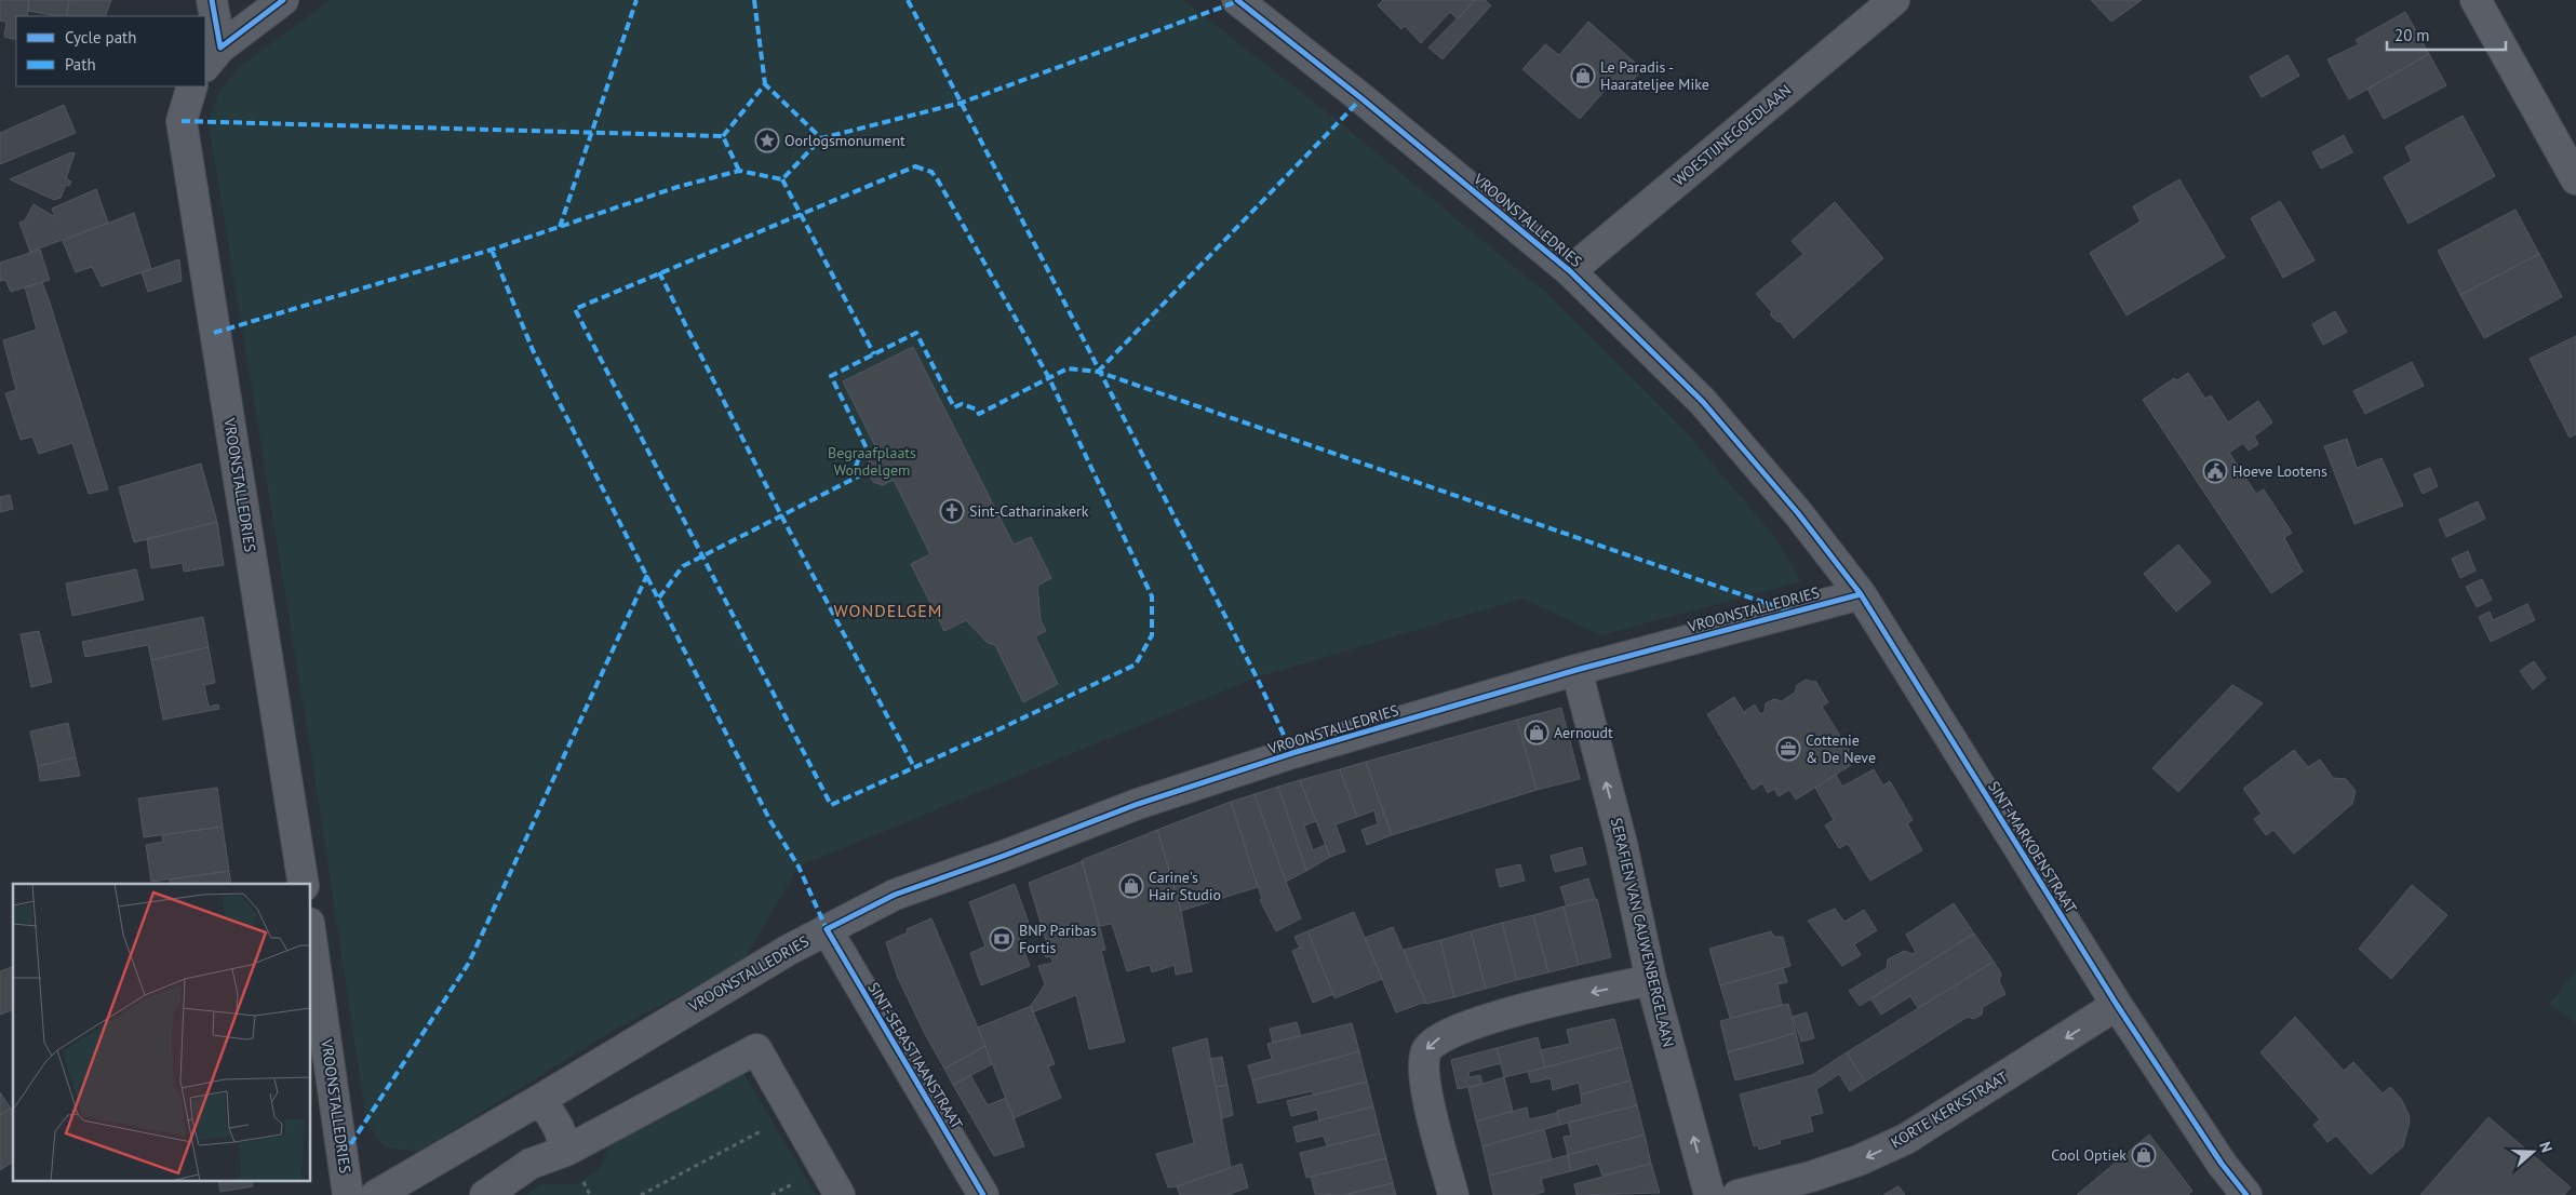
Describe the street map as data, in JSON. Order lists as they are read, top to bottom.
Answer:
{
  "streets": {
    "street": [
      "WOESTIJNEGOEDLAAN",
      "VROONSTALLEDRIES",
      "SINT-MARKOENSTRAAT",
      "SERAFIEN VAN CAUWENBERGELAAN",
      "SINT-SEBASTIAANSTRAAT",
      "KORTE KERKSTRAAT"
    ]
  },
  "crossings": [
    ["WOESTIJNEGOEDLAAN", "VROONSTALLEDRIES"],
    ["VROONSTALLEDRIES", "SINT-MARKOENSTRAAT"],
    ["VROONSTALLEDRIES", "SERAFIEN VAN CAUWENBERGELAAN"],
    ["VROONSTALLEDRIES", "SINT-SEBASTIAANSTRAAT"],
    ["SINT-MARKOENSTRAAT", "KORTE KERKSTRAAT"]
  ],
  "one_way": ["SERAFIEN VAN CAUWENBERGELAAN", "KORTE KERKSTRAAT"],
  "districts": ["WONDELGEM"],
  "parks": ["Begraafplaats Wondelgem"],
  "places": {
    "shop": [
      "Le Paradis - Haarateljee Mike",
      "Aernoudt",
      "Carine's Hair Studio",
      "Cool Optiek"
    ],
    "place": ["Oorlogsmonument"],
    "public building": ["Hoeve Lootens"],
    "church": ["Sint-Catharinakerk"],
    "office": ["Cottenie & De Neve"],
    "bank": ["BNP Paribas Fortis"]
  },
  "legend": ["Cycle path", "Path"],
  "scale_bar": "20 m",
  "north": "right"
}
